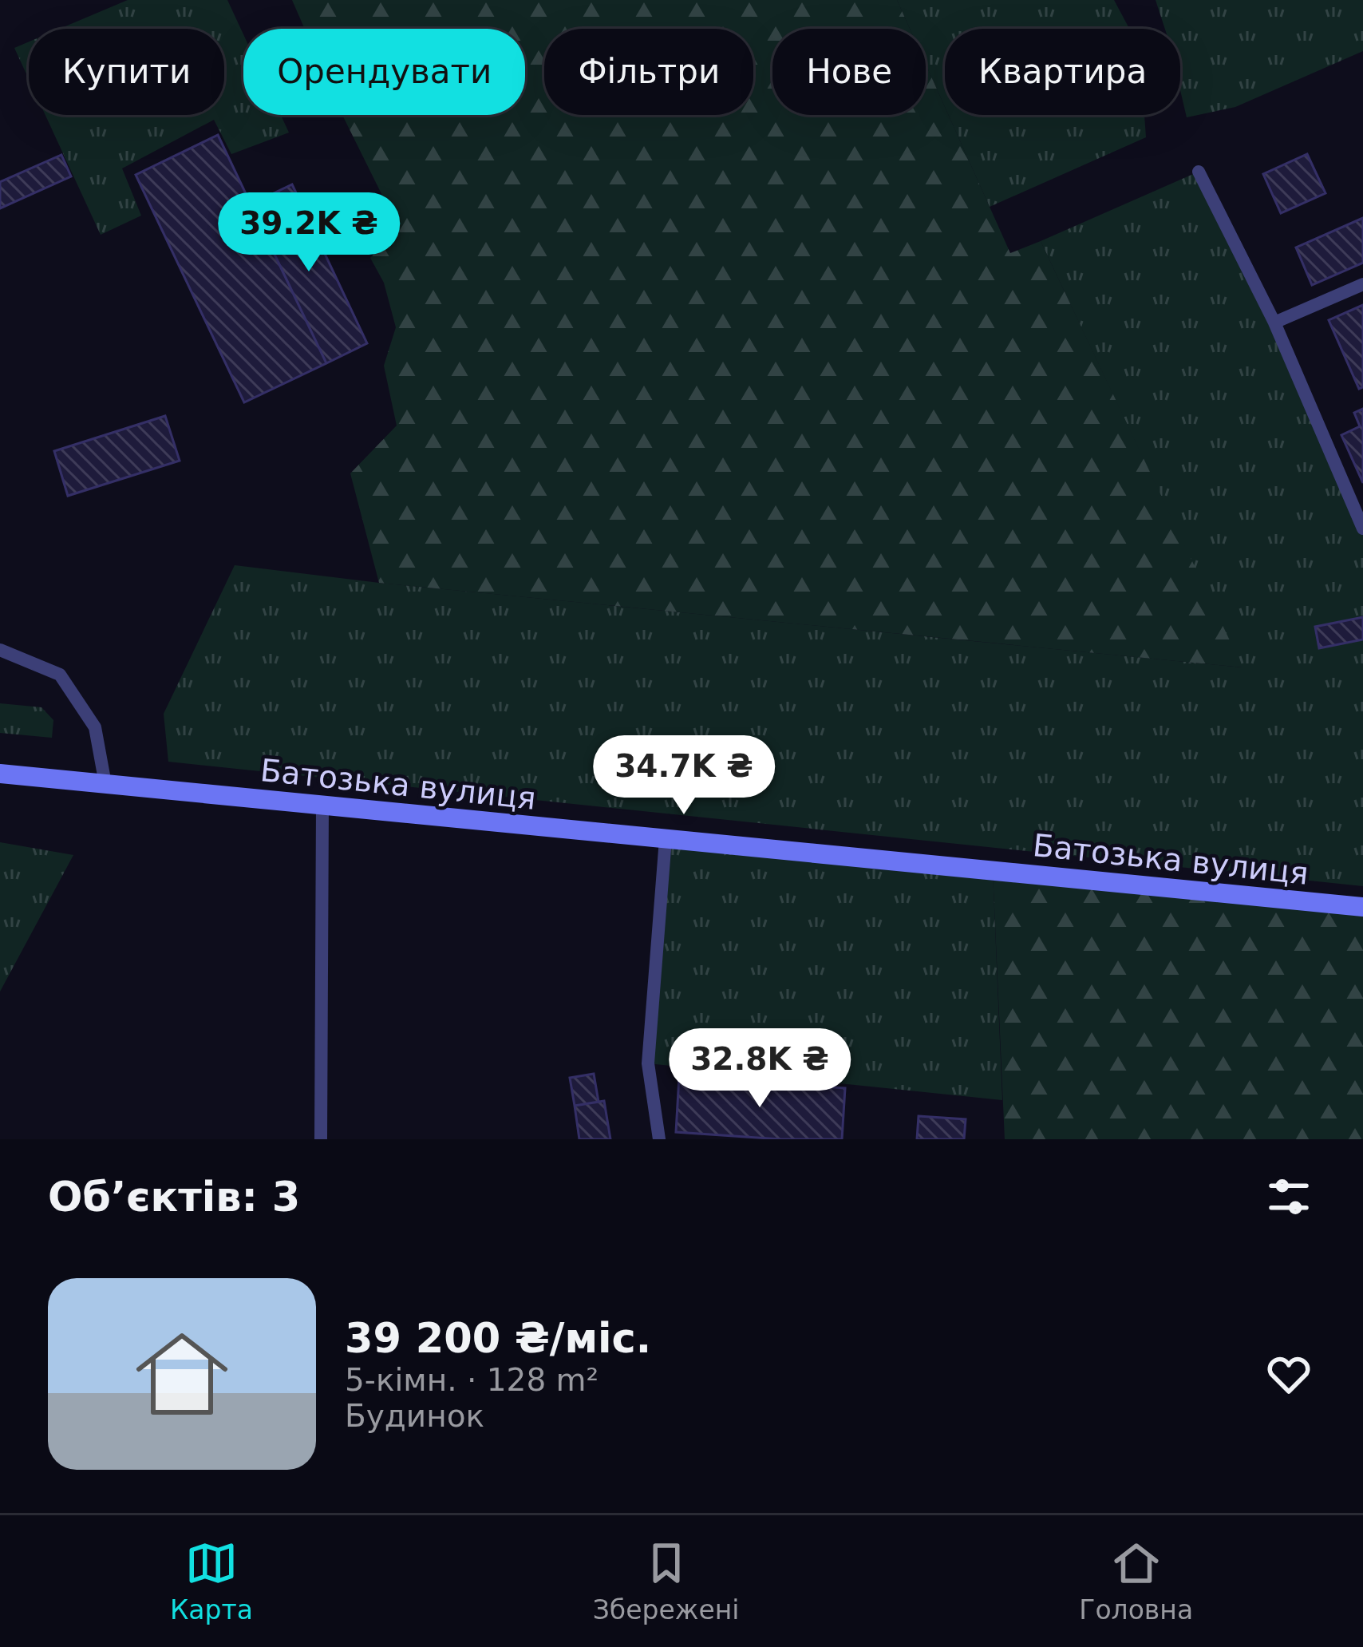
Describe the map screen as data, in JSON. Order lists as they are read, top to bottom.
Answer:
{
  "streets": {
    "street": ["Батозька вулиця"]
  },
  "page": {
    "chip": [
      "Купити",
      "Орендувати",
      "Фільтри",
      "Нове",
      "Квартира"
    ],
    "price": ["39.2K ₴", "34.7K ₴", "32.8K ₴"],
    "heading": "Об’єктів: 3",
    "list": [
      {
        "name": "39 200 ₴/міс.",
        "note": "5-кімн. · 128 m² · Будинок"
      }
    ],
    "tabs": ["Карта", "Збережені", "Головна"]
  }
}
